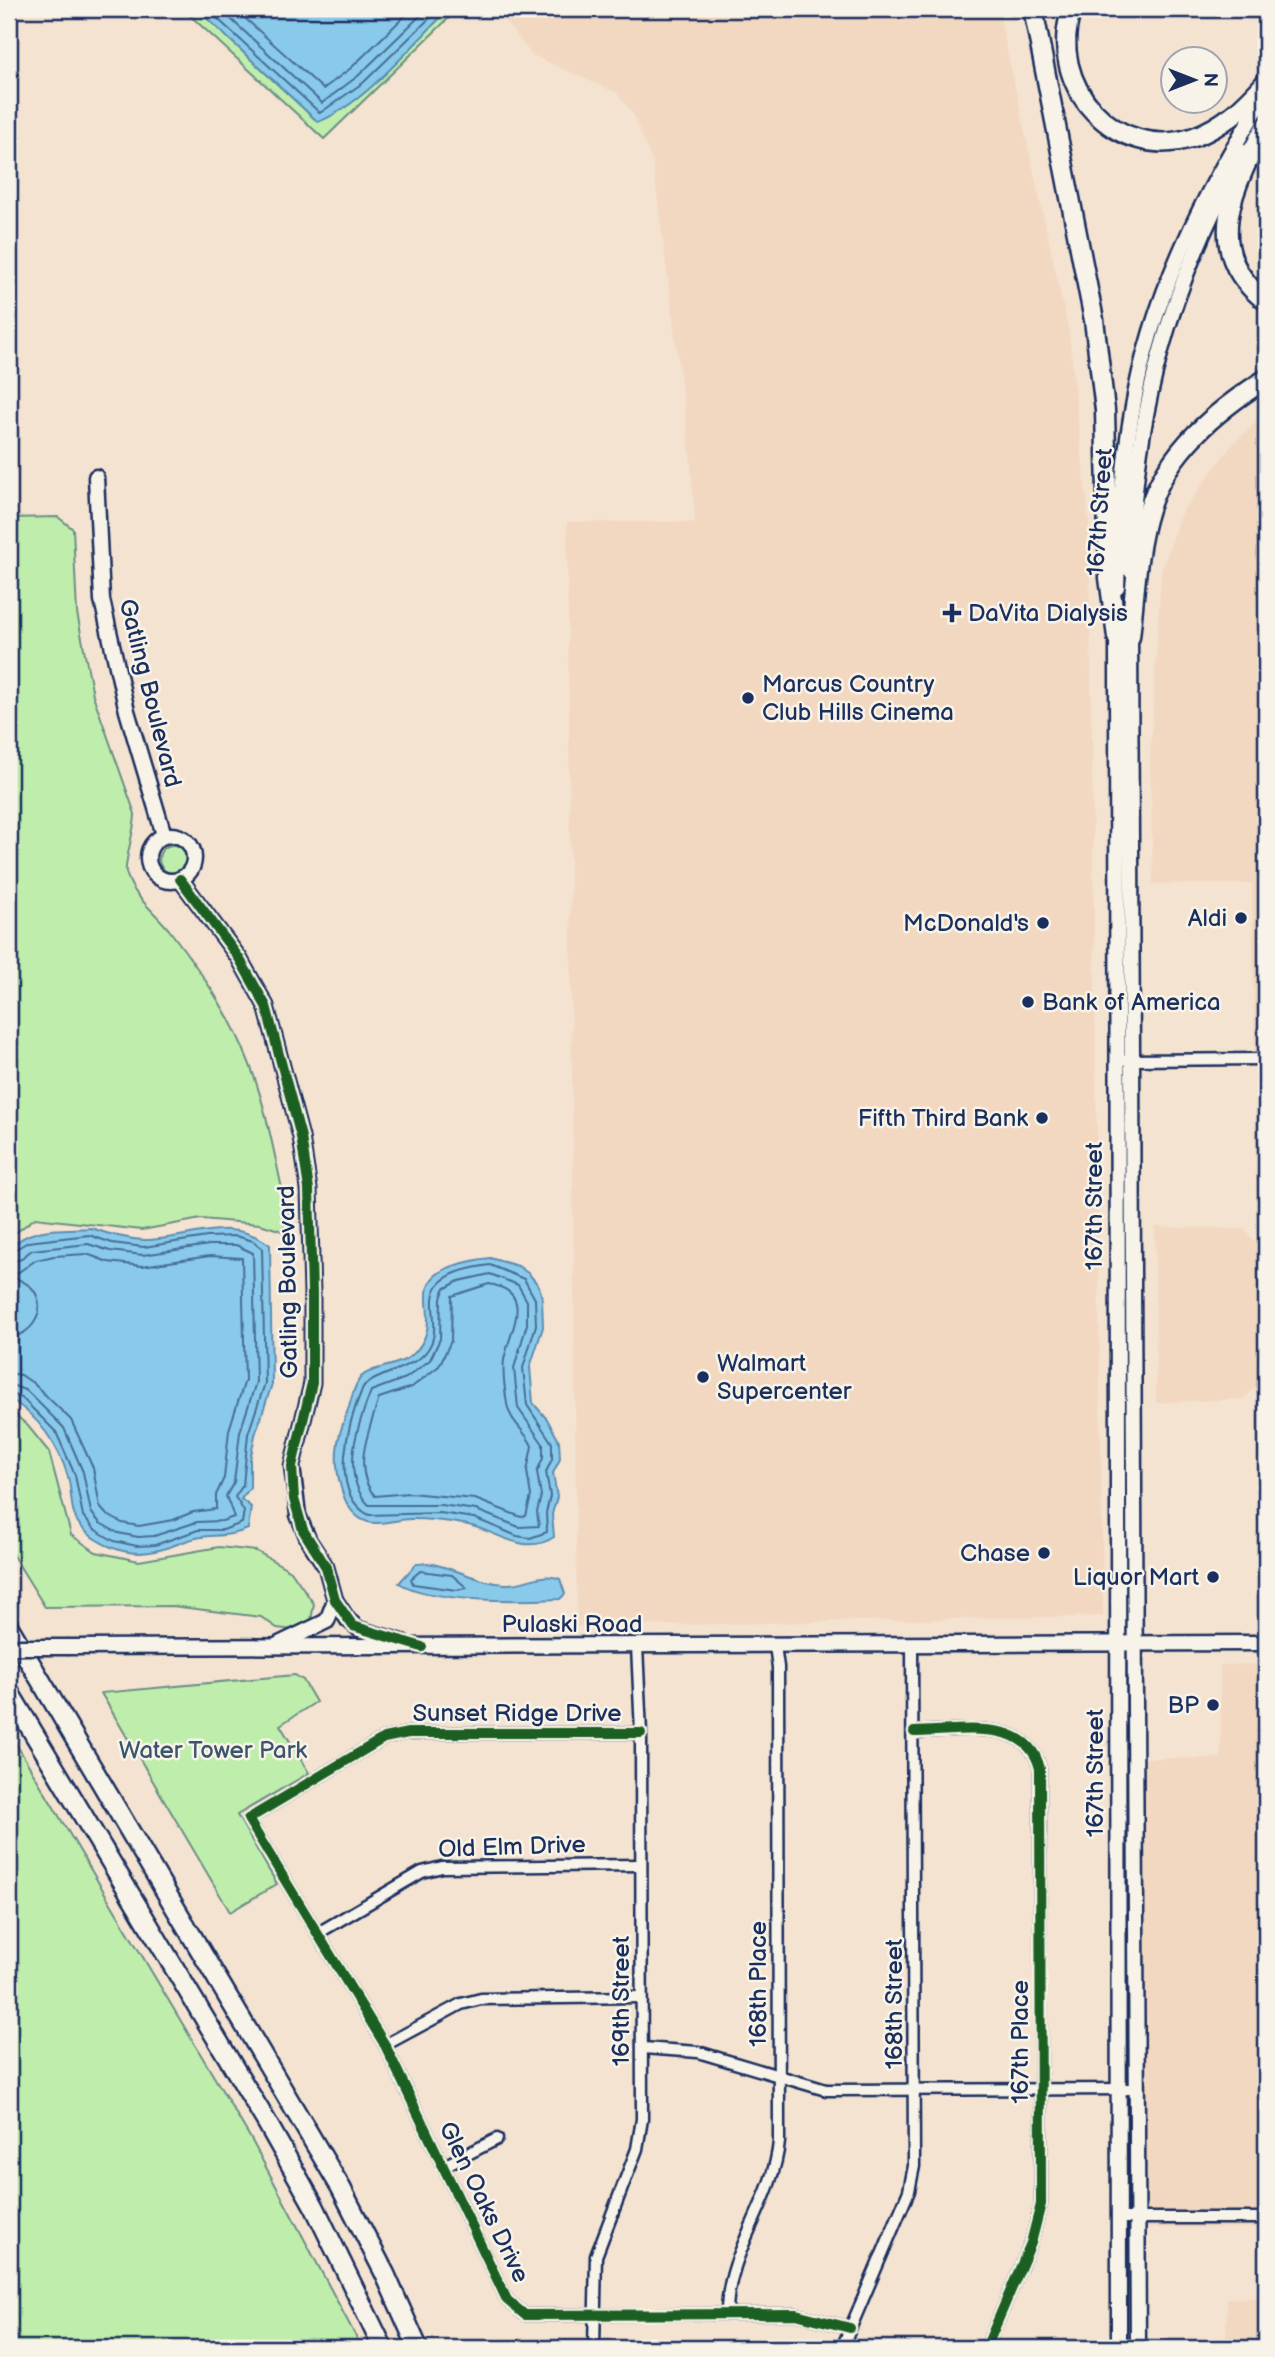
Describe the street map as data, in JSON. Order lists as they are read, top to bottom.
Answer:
{
  "streets": {
    "main road": ["167th Street", "Gatling Boulevard", "Pulaski Road"],
    "street": [
      "Sunset Ridge Drive",
      "Old Elm Drive",
      "168th Place",
      "169th Street",
      "168th Street",
      "167th Place",
      "Glen Oaks Drive"
    ]
  },
  "crossings": [
    ["167th Street", "Pulaski Road"],
    ["Gatling Boulevard", "Pulaski Road"],
    ["Pulaski Road", "168th Place"],
    ["Pulaski Road", "169th Street"],
    ["Pulaski Road", "168th Street"],
    ["Sunset Ridge Drive", "169th Street"],
    ["Sunset Ridge Drive", "Glen Oaks Drive"],
    ["Old Elm Drive", "169th Street"],
    ["Old Elm Drive", "Glen Oaks Drive"],
    ["168th Place", "Glen Oaks Drive"],
    ["169th Street", "Glen Oaks Drive"],
    ["168th Street", "167th Place"],
    ["168th Street", "Glen Oaks Drive"]
  ],
  "parks": ["Water Tower Park"],
  "places": {
    "health": ["DaVita Dialysis"],
    "other": [
      "Marcus Country Club Hills Cinema",
      "Aldi",
      "McDonald's",
      "Bank of America",
      "Fifth Third Bank",
      "Walmart Supercenter",
      "Chase",
      "Liquor Mart",
      "BP"
    ]
  },
  "north": "right"
}
